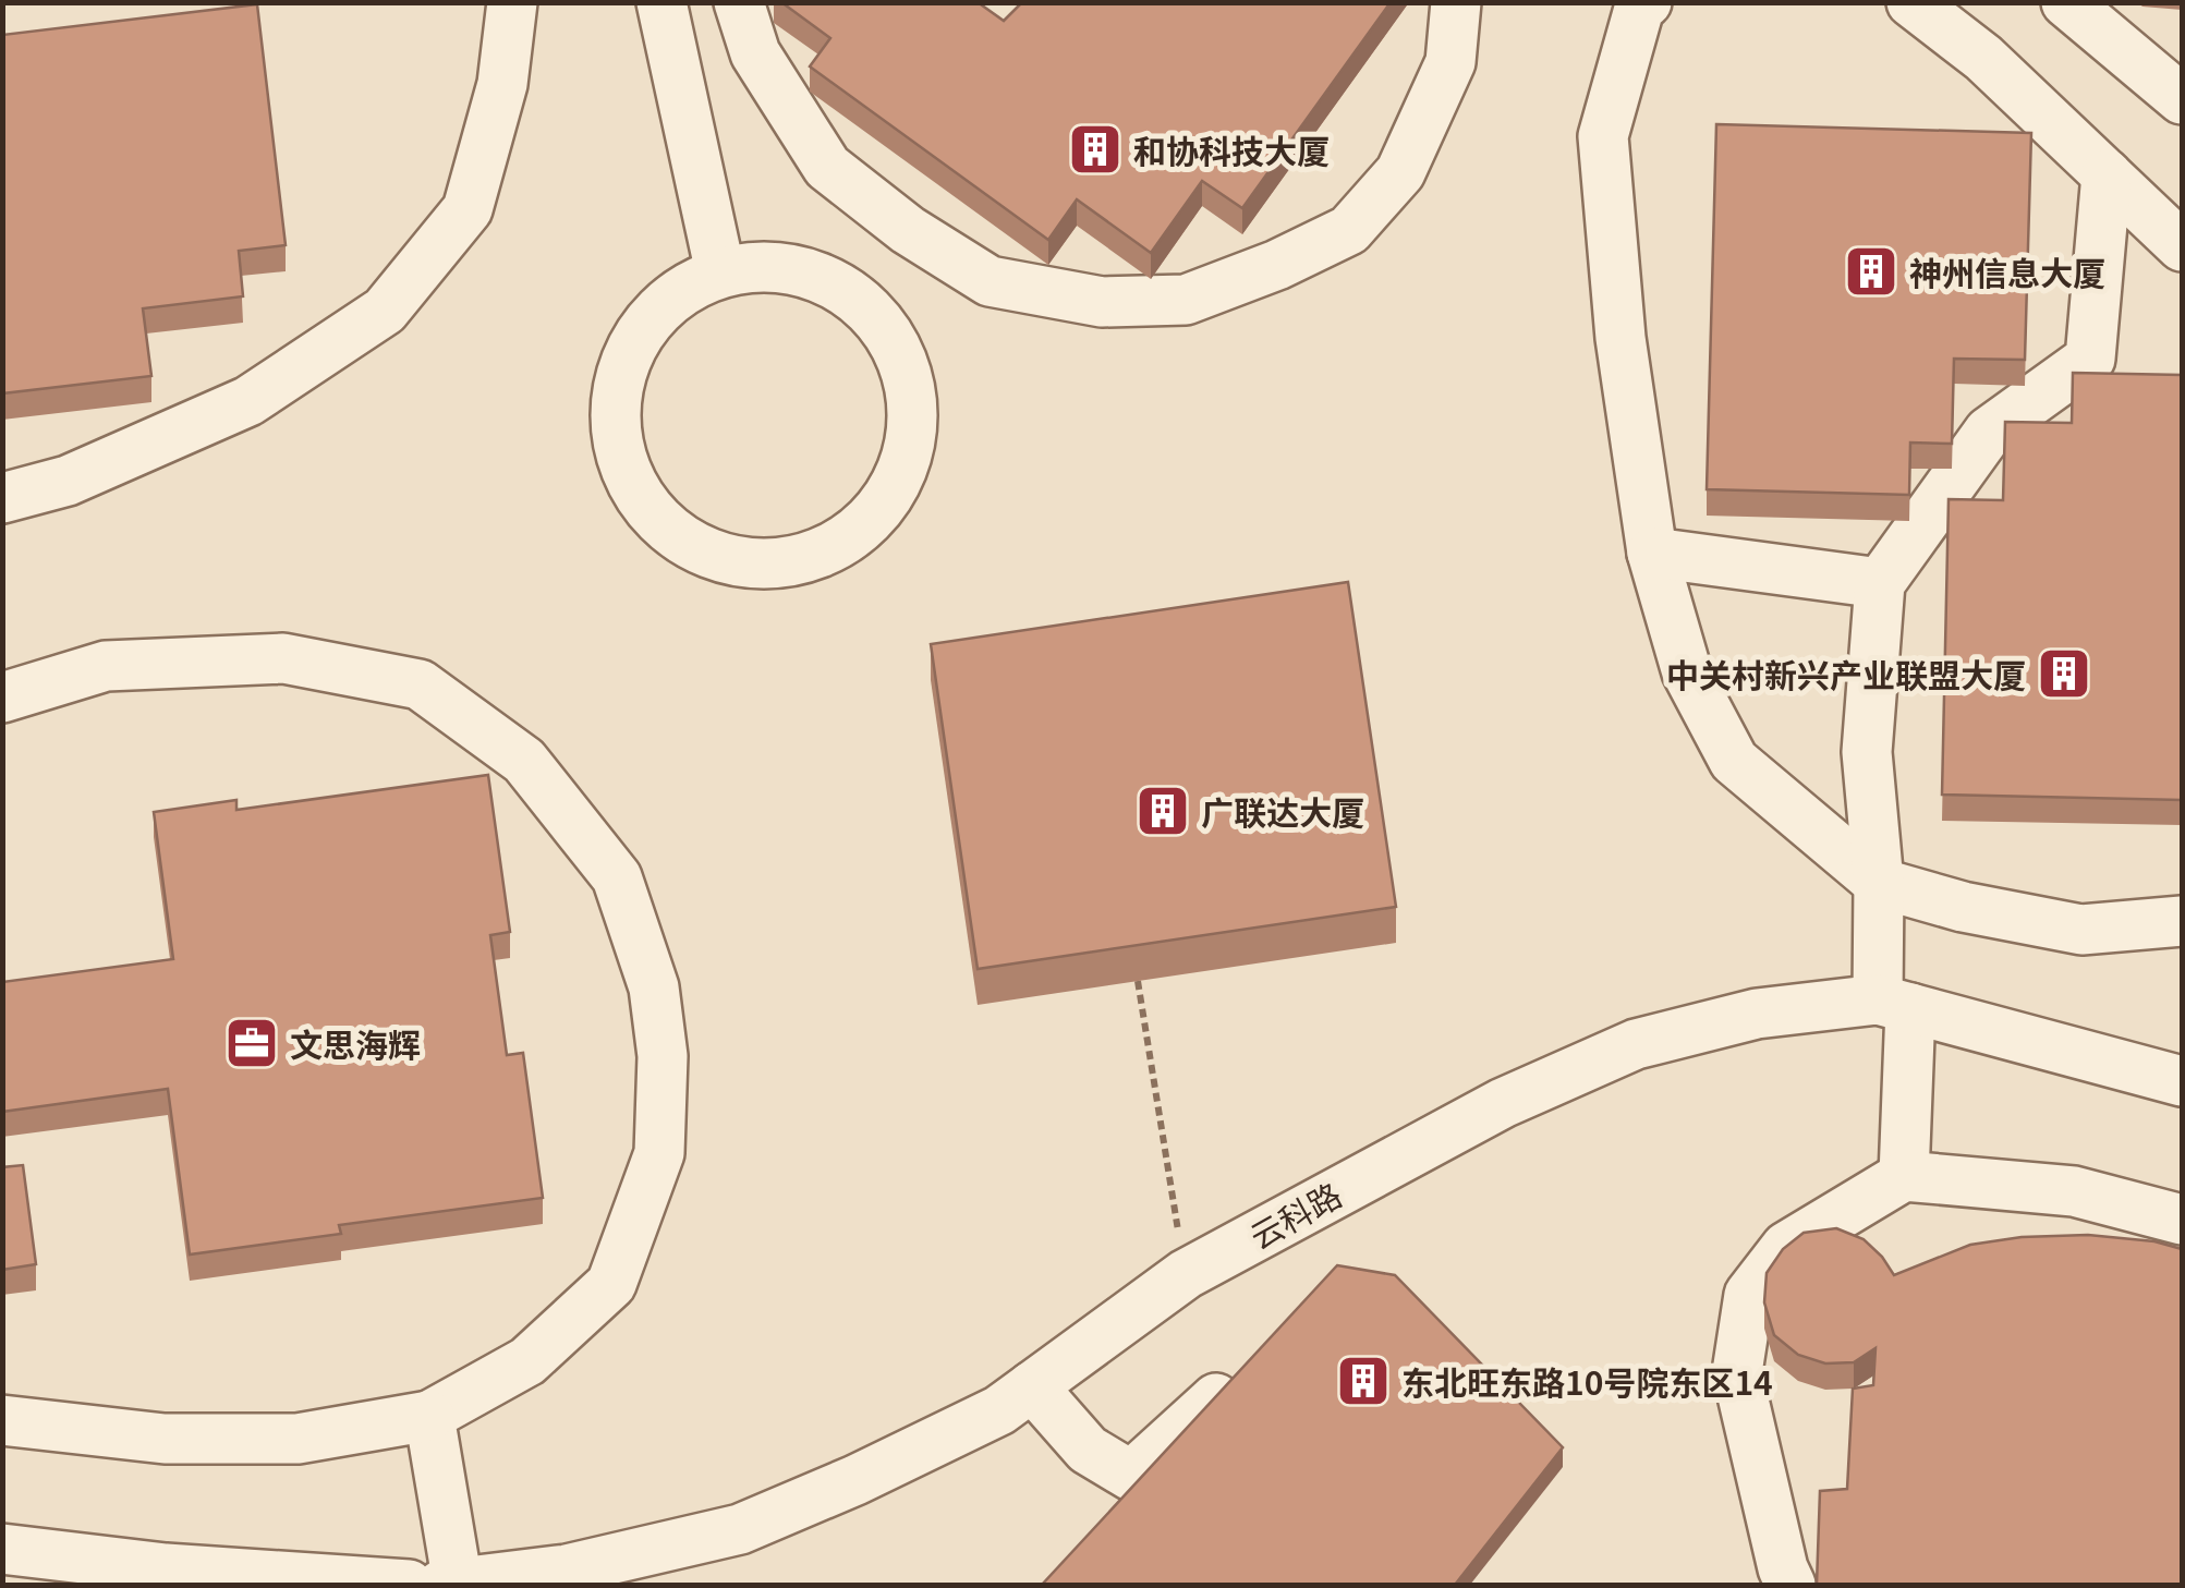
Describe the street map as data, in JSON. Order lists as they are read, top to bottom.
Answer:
{
  "streets": {
    "street": ["云科路"]
  },
  "places": {
    "building": [
      "和协科技大厦",
      "神州信息大厦",
      "中关村新兴产业联盟大厦",
      "广联达大厦",
      "东北旺东路10号院东区14"
    ],
    "office": ["文思海辉"]
  }
}
